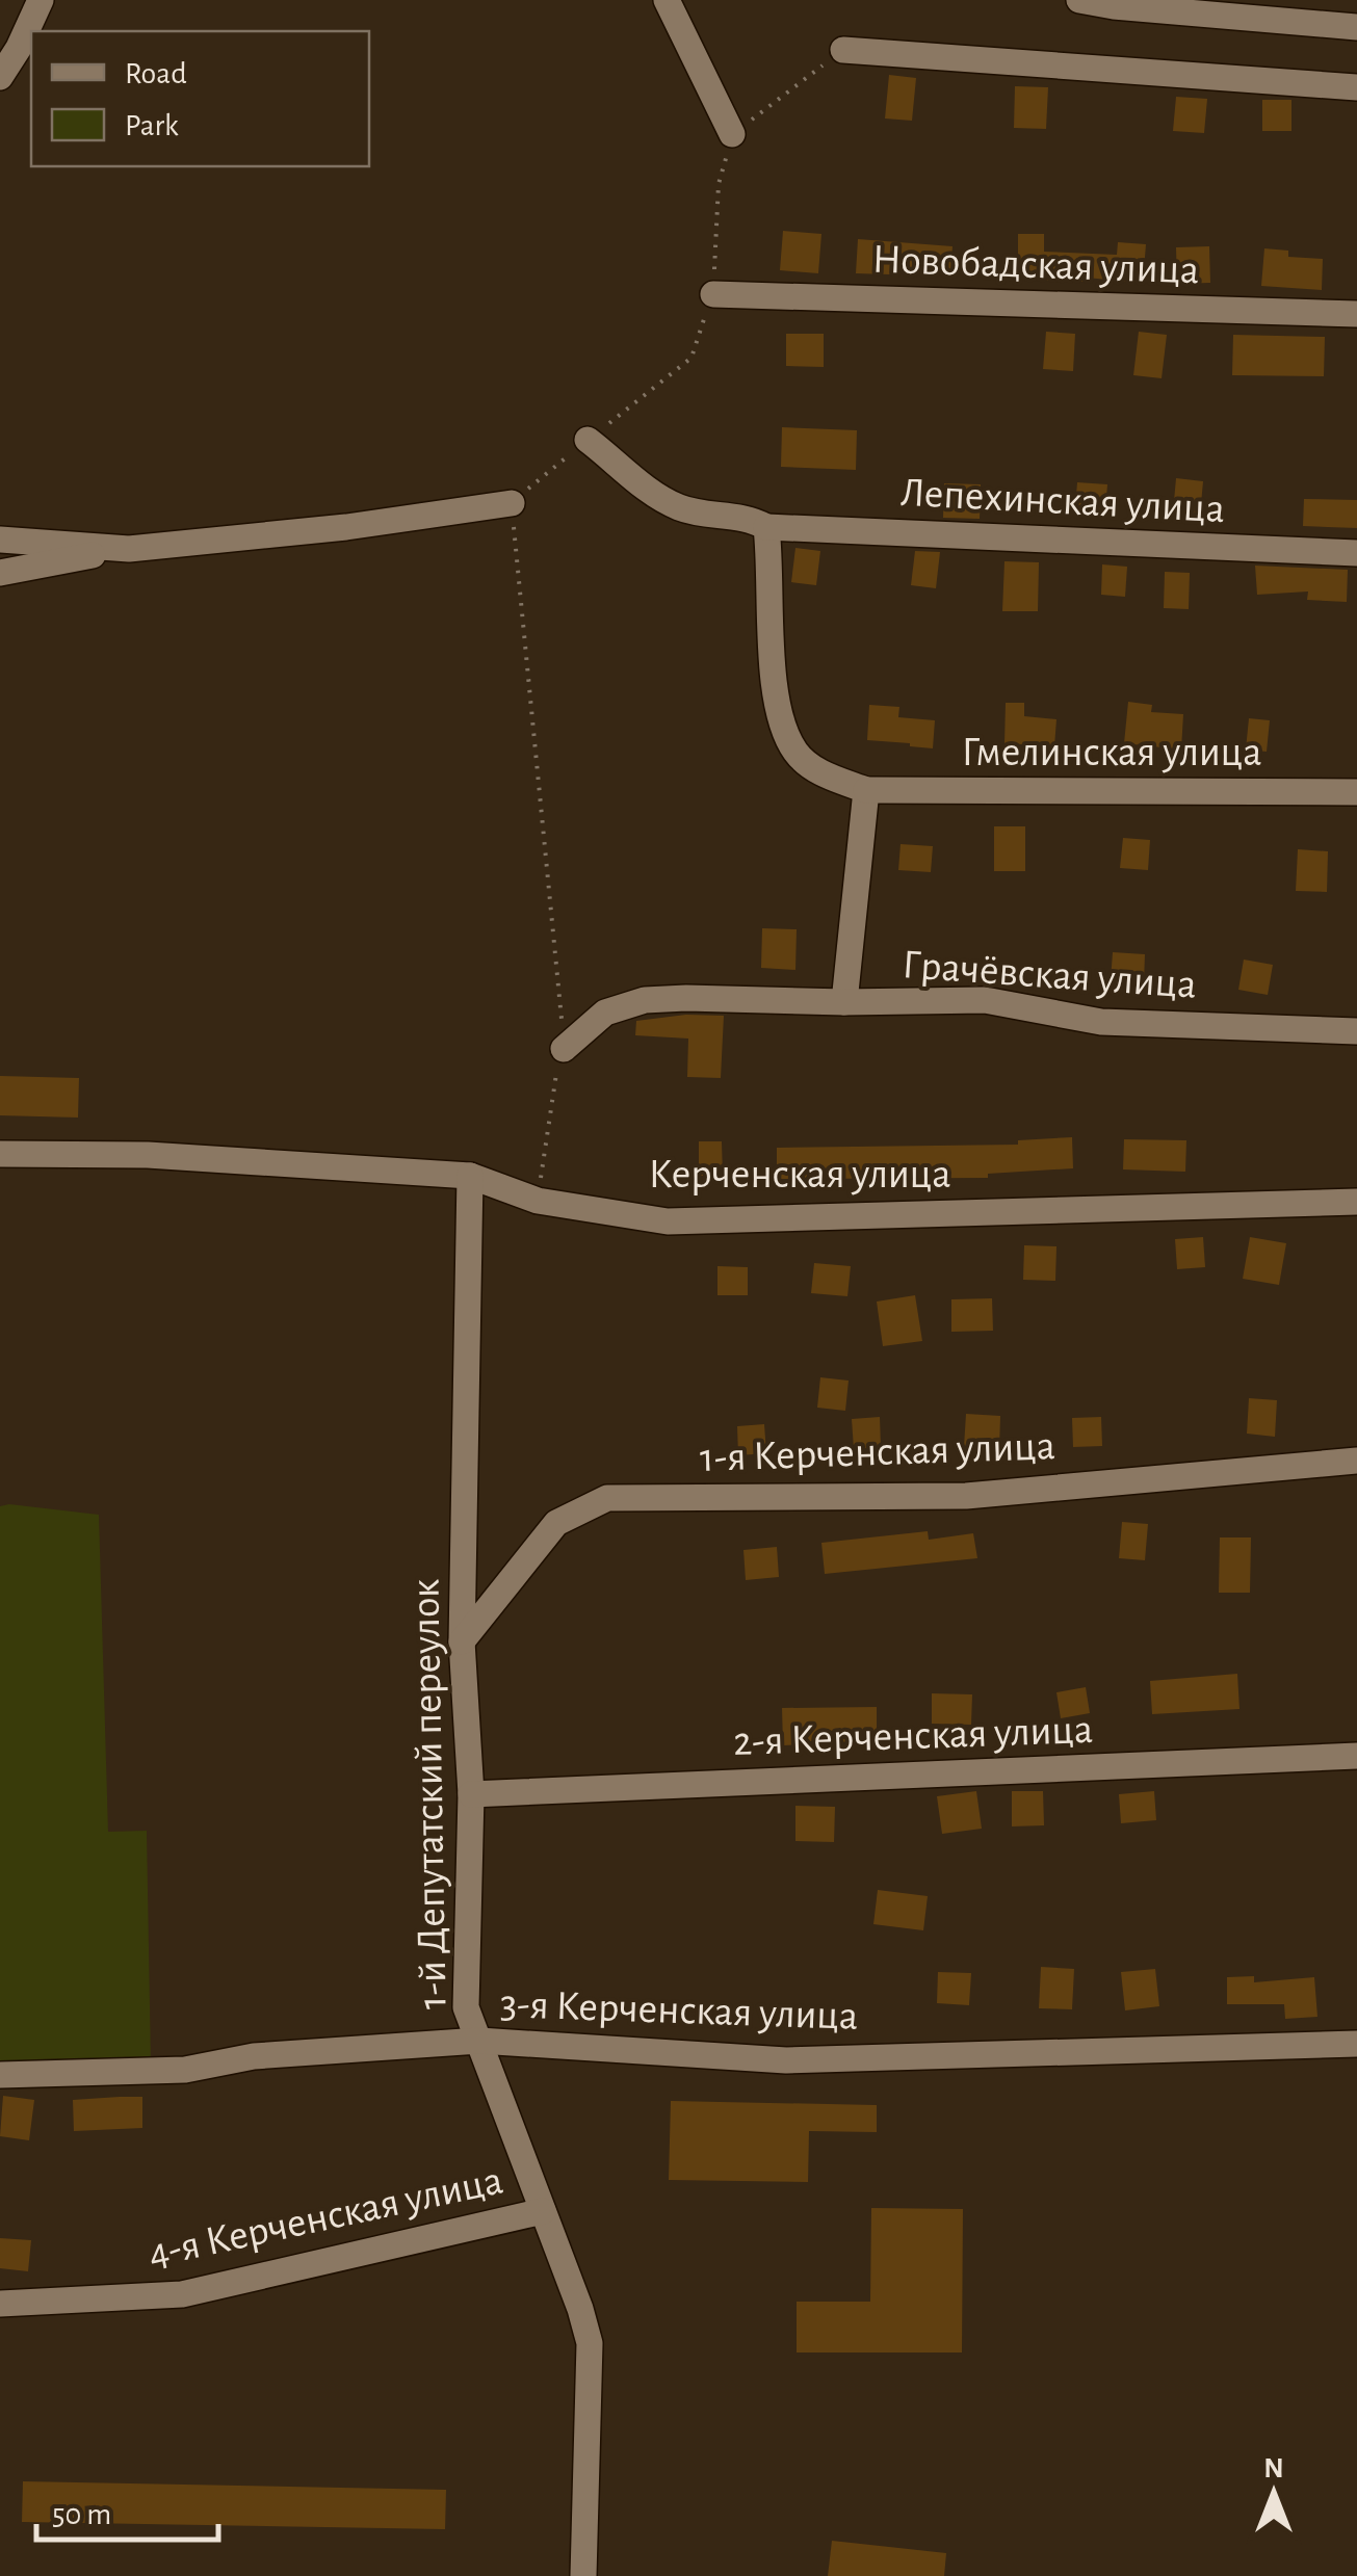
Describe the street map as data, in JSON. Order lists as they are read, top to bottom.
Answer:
{
  "streets": {
    "street": [
      "Новобадская улица",
      "Лепехинская улица",
      "Гмелинская улица",
      "Грачёвская улица",
      "Керченская улица",
      "1-я Керченская улица",
      "2-я Керченская улица",
      "1-й Депутатский переулок",
      "3-я Керченская улица",
      "4-я Керченская улица"
    ]
  },
  "crossings": [
    ["Керченская улица", "1-й Депутатский переулок"],
    ["1-я Керченская улица", "1-й Депутатский переулок"],
    ["2-я Керченская улица", "1-й Депутатский переулок"],
    ["1-й Депутатский переулок", "3-я Керченская улица"],
    ["1-й Депутатский переулок", "4-я Керченская улица"]
  ],
  "legend": ["Road", "Park"],
  "scale_bar": "50 m",
  "north": "top"
}
